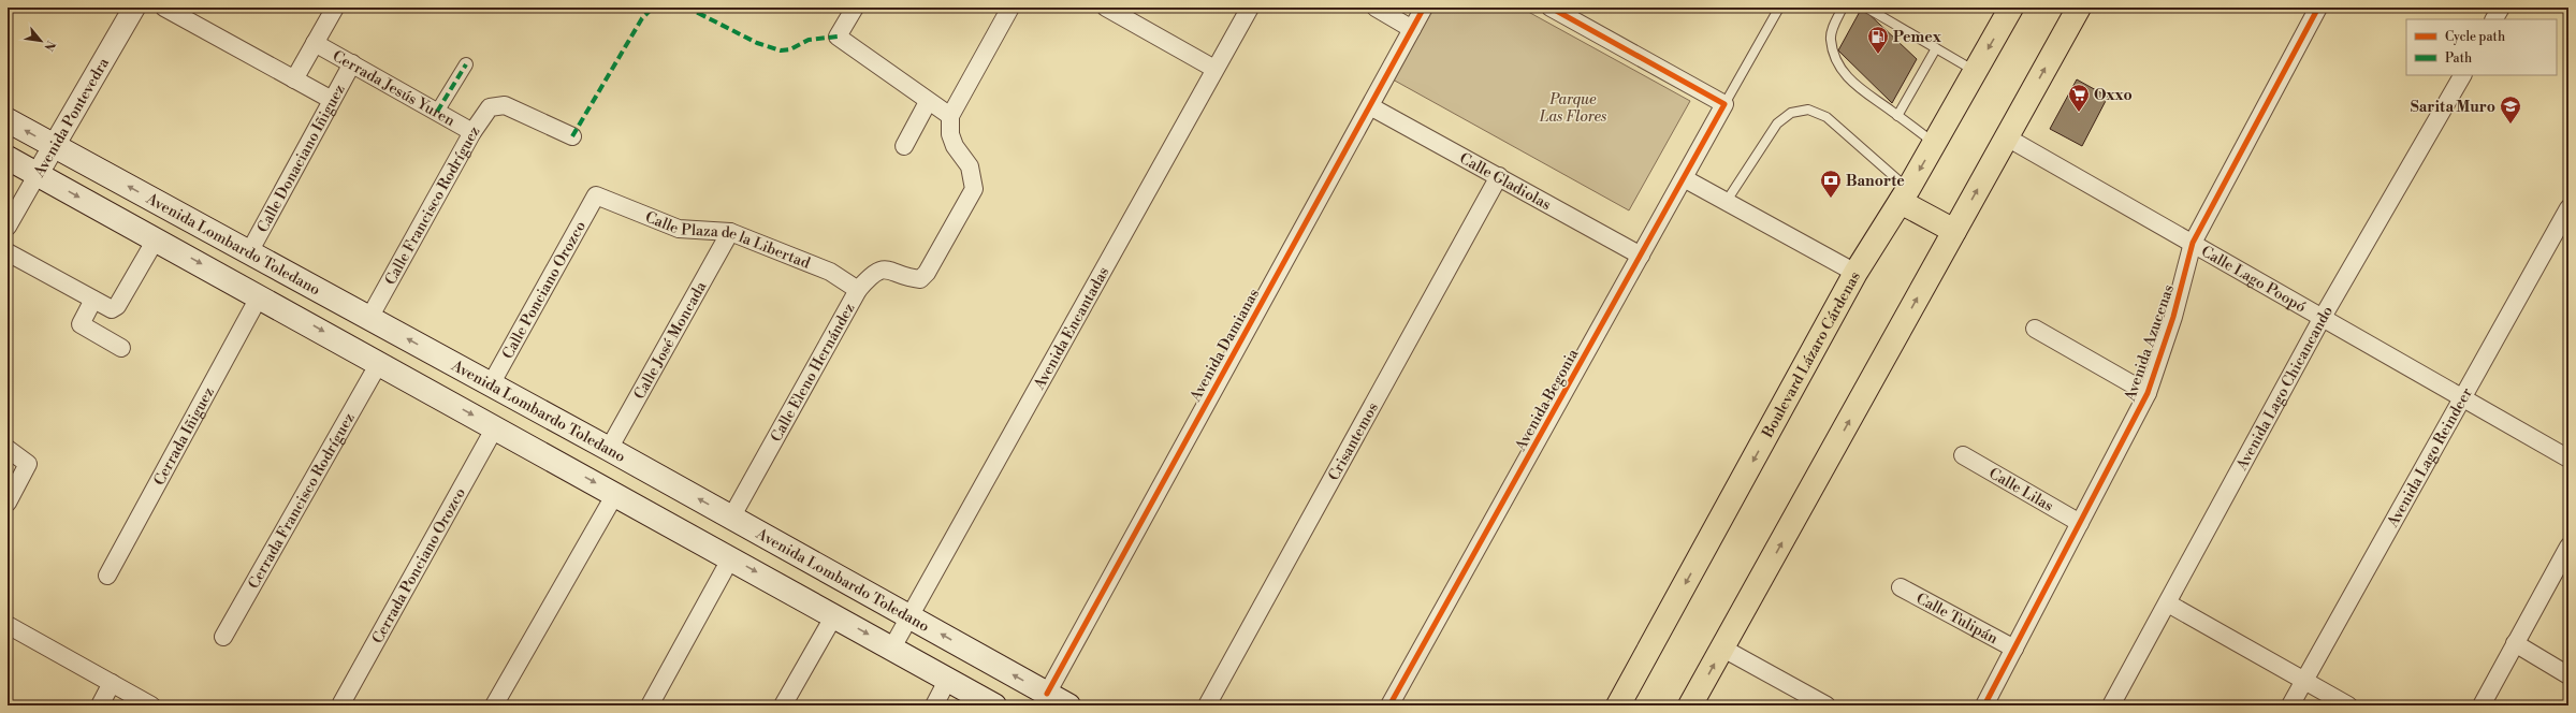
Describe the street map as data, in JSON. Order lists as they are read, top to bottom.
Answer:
{
  "streets": {
    "highway": ["Boulevard Lázaro Cárdenas"],
    "main road": ["Avenida Lombardo Toledano"],
    "street": [
      "Cerrada Jesús Yuren",
      "Avenida Pontevedra",
      "Calle Donaciano Iñiguez",
      "Calle Gladiolas",
      "Calle Francisco Rodríguez",
      "Calle Plaza de la Libertad",
      "Calle Lago Poopó",
      "Calle Ponciano Orozco",
      "Avenida Encantadas",
      "Calle José Moncada",
      "Avenida Azucenas",
      "Avenida Damianas",
      "Calle Eleno Hernández",
      "Avenida Lago Chicancando",
      "Avenida Begonia",
      "Cerrada Iñiguez",
      "Crisantemos",
      "Avenida Lago Reindeer",
      "Calle Lilas",
      "Cerrada Francisco Rodríguez",
      "Cerrada Ponciano Orozco",
      "Calle Tulipán"
    ]
  },
  "crossings": [
    ["Cerrada Jesús Yuren", "Calle Donaciano Iñiguez"],
    ["Cerrada Jesús Yuren", "Calle Francisco Rodríguez"],
    ["Avenida Pontevedra", "Avenida Lombardo Toledano"],
    ["Calle Donaciano Iñiguez", "Avenida Lombardo Toledano"],
    ["Calle Gladiolas", "Avenida Damianas"],
    ["Calle Gladiolas", "Avenida Begonia"],
    ["Calle Gladiolas", "Crisantemos"],
    ["Calle Francisco Rodríguez", "Avenida Lombardo Toledano"],
    ["Calle Plaza de la Libertad", "Calle Ponciano Orozco"],
    ["Calle Plaza de la Libertad", "Calle José Moncada"],
    ["Calle Plaza de la Libertad", "Calle Eleno Hernández"],
    ["Avenida Lombardo Toledano", "Calle Ponciano Orozco"],
    ["Avenida Lombardo Toledano", "Avenida Encantadas"],
    ["Avenida Lombardo Toledano", "Calle José Moncada"],
    ["Avenida Lombardo Toledano", "Avenida Damianas"],
    ["Avenida Lombardo Toledano", "Calle Eleno Hernández"],
    ["Calle Lago Poopó", "Avenida Azucenas"],
    ["Calle Lago Poopó", "Avenida Lago Chicancando"],
    ["Calle Lago Poopó", "Avenida Lago Reindeer"],
    ["Avenida Azucenas", "Calle Lilas"],
    ["Avenida Azucenas", "Calle Tulipán"]
  ],
  "parks": ["Parque Las Flores"],
  "places": {
    "fuel station": ["Pemex"],
    "supermarket": ["Oxxo"],
    "school or university": ["Sarita Muro"],
    "bank": ["Banorte"]
  },
  "legend": ["Cycle path", "Path"],
  "north": "bottom right"
}
